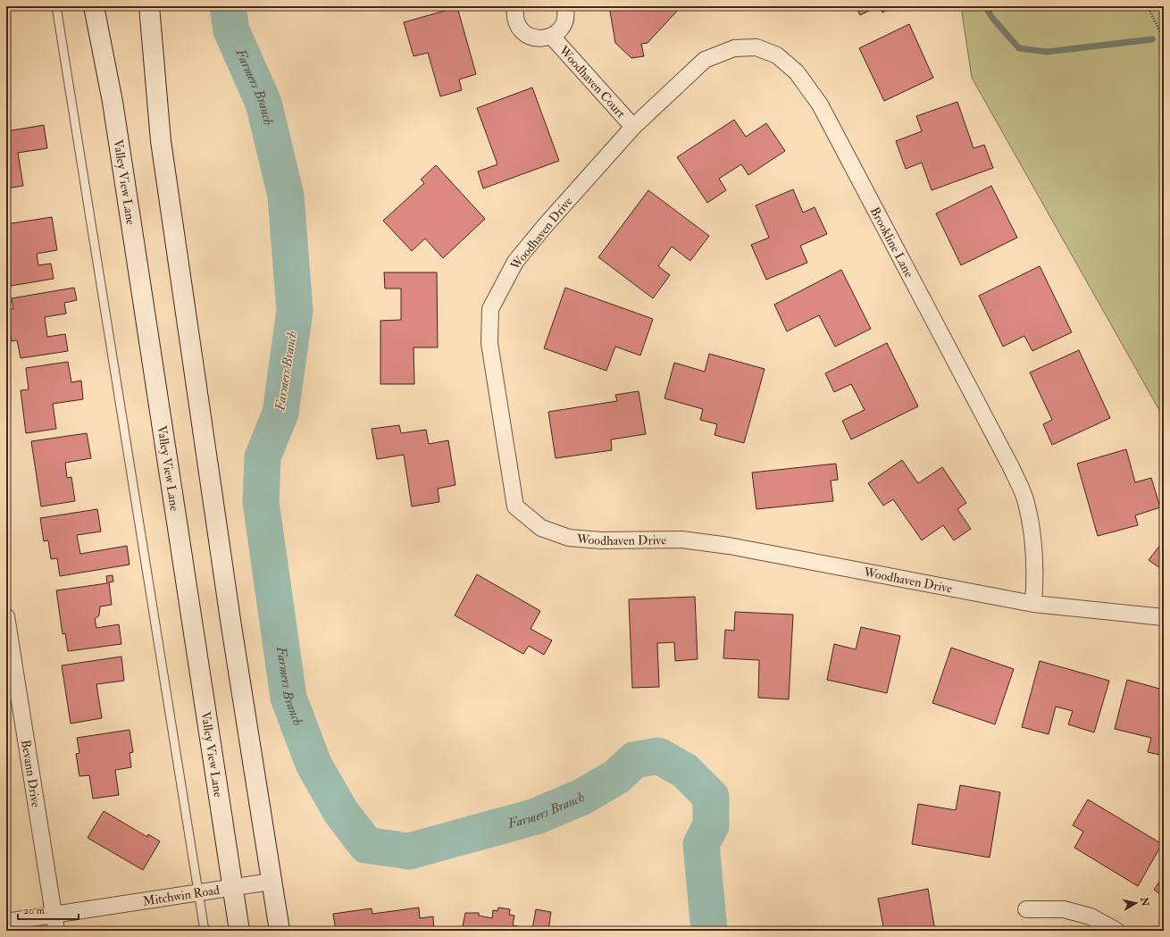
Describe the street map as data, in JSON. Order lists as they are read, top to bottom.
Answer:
{
  "streets": {
    "main road": ["Valley View Lane"],
    "street": [
      "Woodhaven Court",
      "Woodhaven Drive",
      "Brookline Lane",
      "Bevann Drive",
      "Mitchwin Road"
    ]
  },
  "crossings": [
    ["Woodhaven Court", "Woodhaven Drive"],
    ["Woodhaven Court", "Brookline Lane"],
    ["Valley View Lane", "Mitchwin Road"],
    ["Woodhaven Drive", "Brookline Lane"],
    ["Bevann Drive", "Mitchwin Road"]
  ],
  "water": ["Farmers Branch"],
  "scale_bar": "20 m",
  "north": "right"
}
